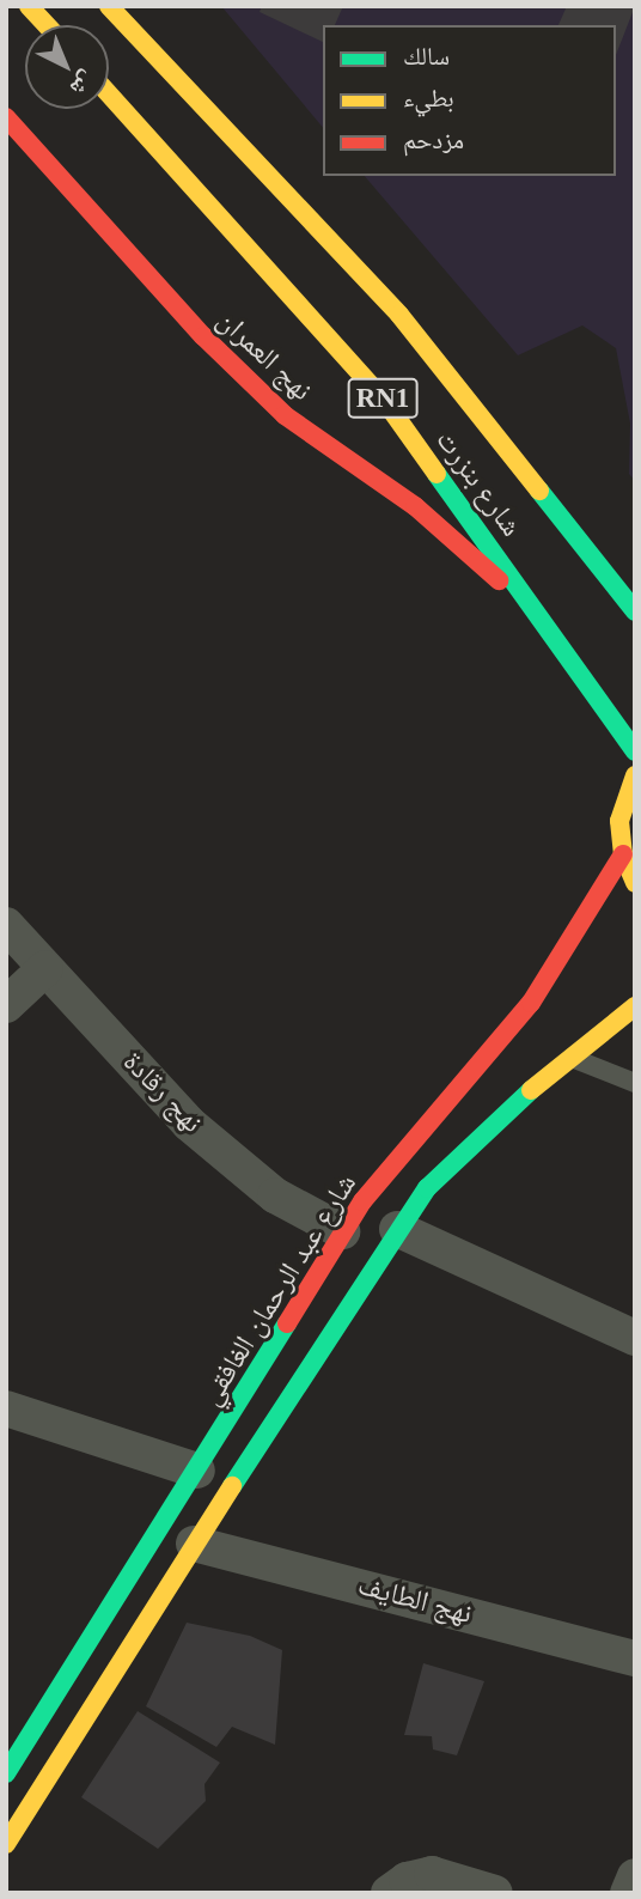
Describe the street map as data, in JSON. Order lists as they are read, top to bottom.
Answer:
{
  "streets": {
    "main road": [
      "نهج العمران",
      "RN1",
      "شارع بنزرت",
      "شارع عبد الرحمان الغافقي"
    ],
    "street": ["نهج رقادة", "نهج الطايف"]
  },
  "crossings": [
    ["نهج العمران", "شارع بنزرت"],
    ["نهج رقادة", "شارع عبد الرحمان الغافقي"]
  ],
  "legend": ["سالك", "بطيء", "مزدحم"],
  "north": "bottom right"
}
